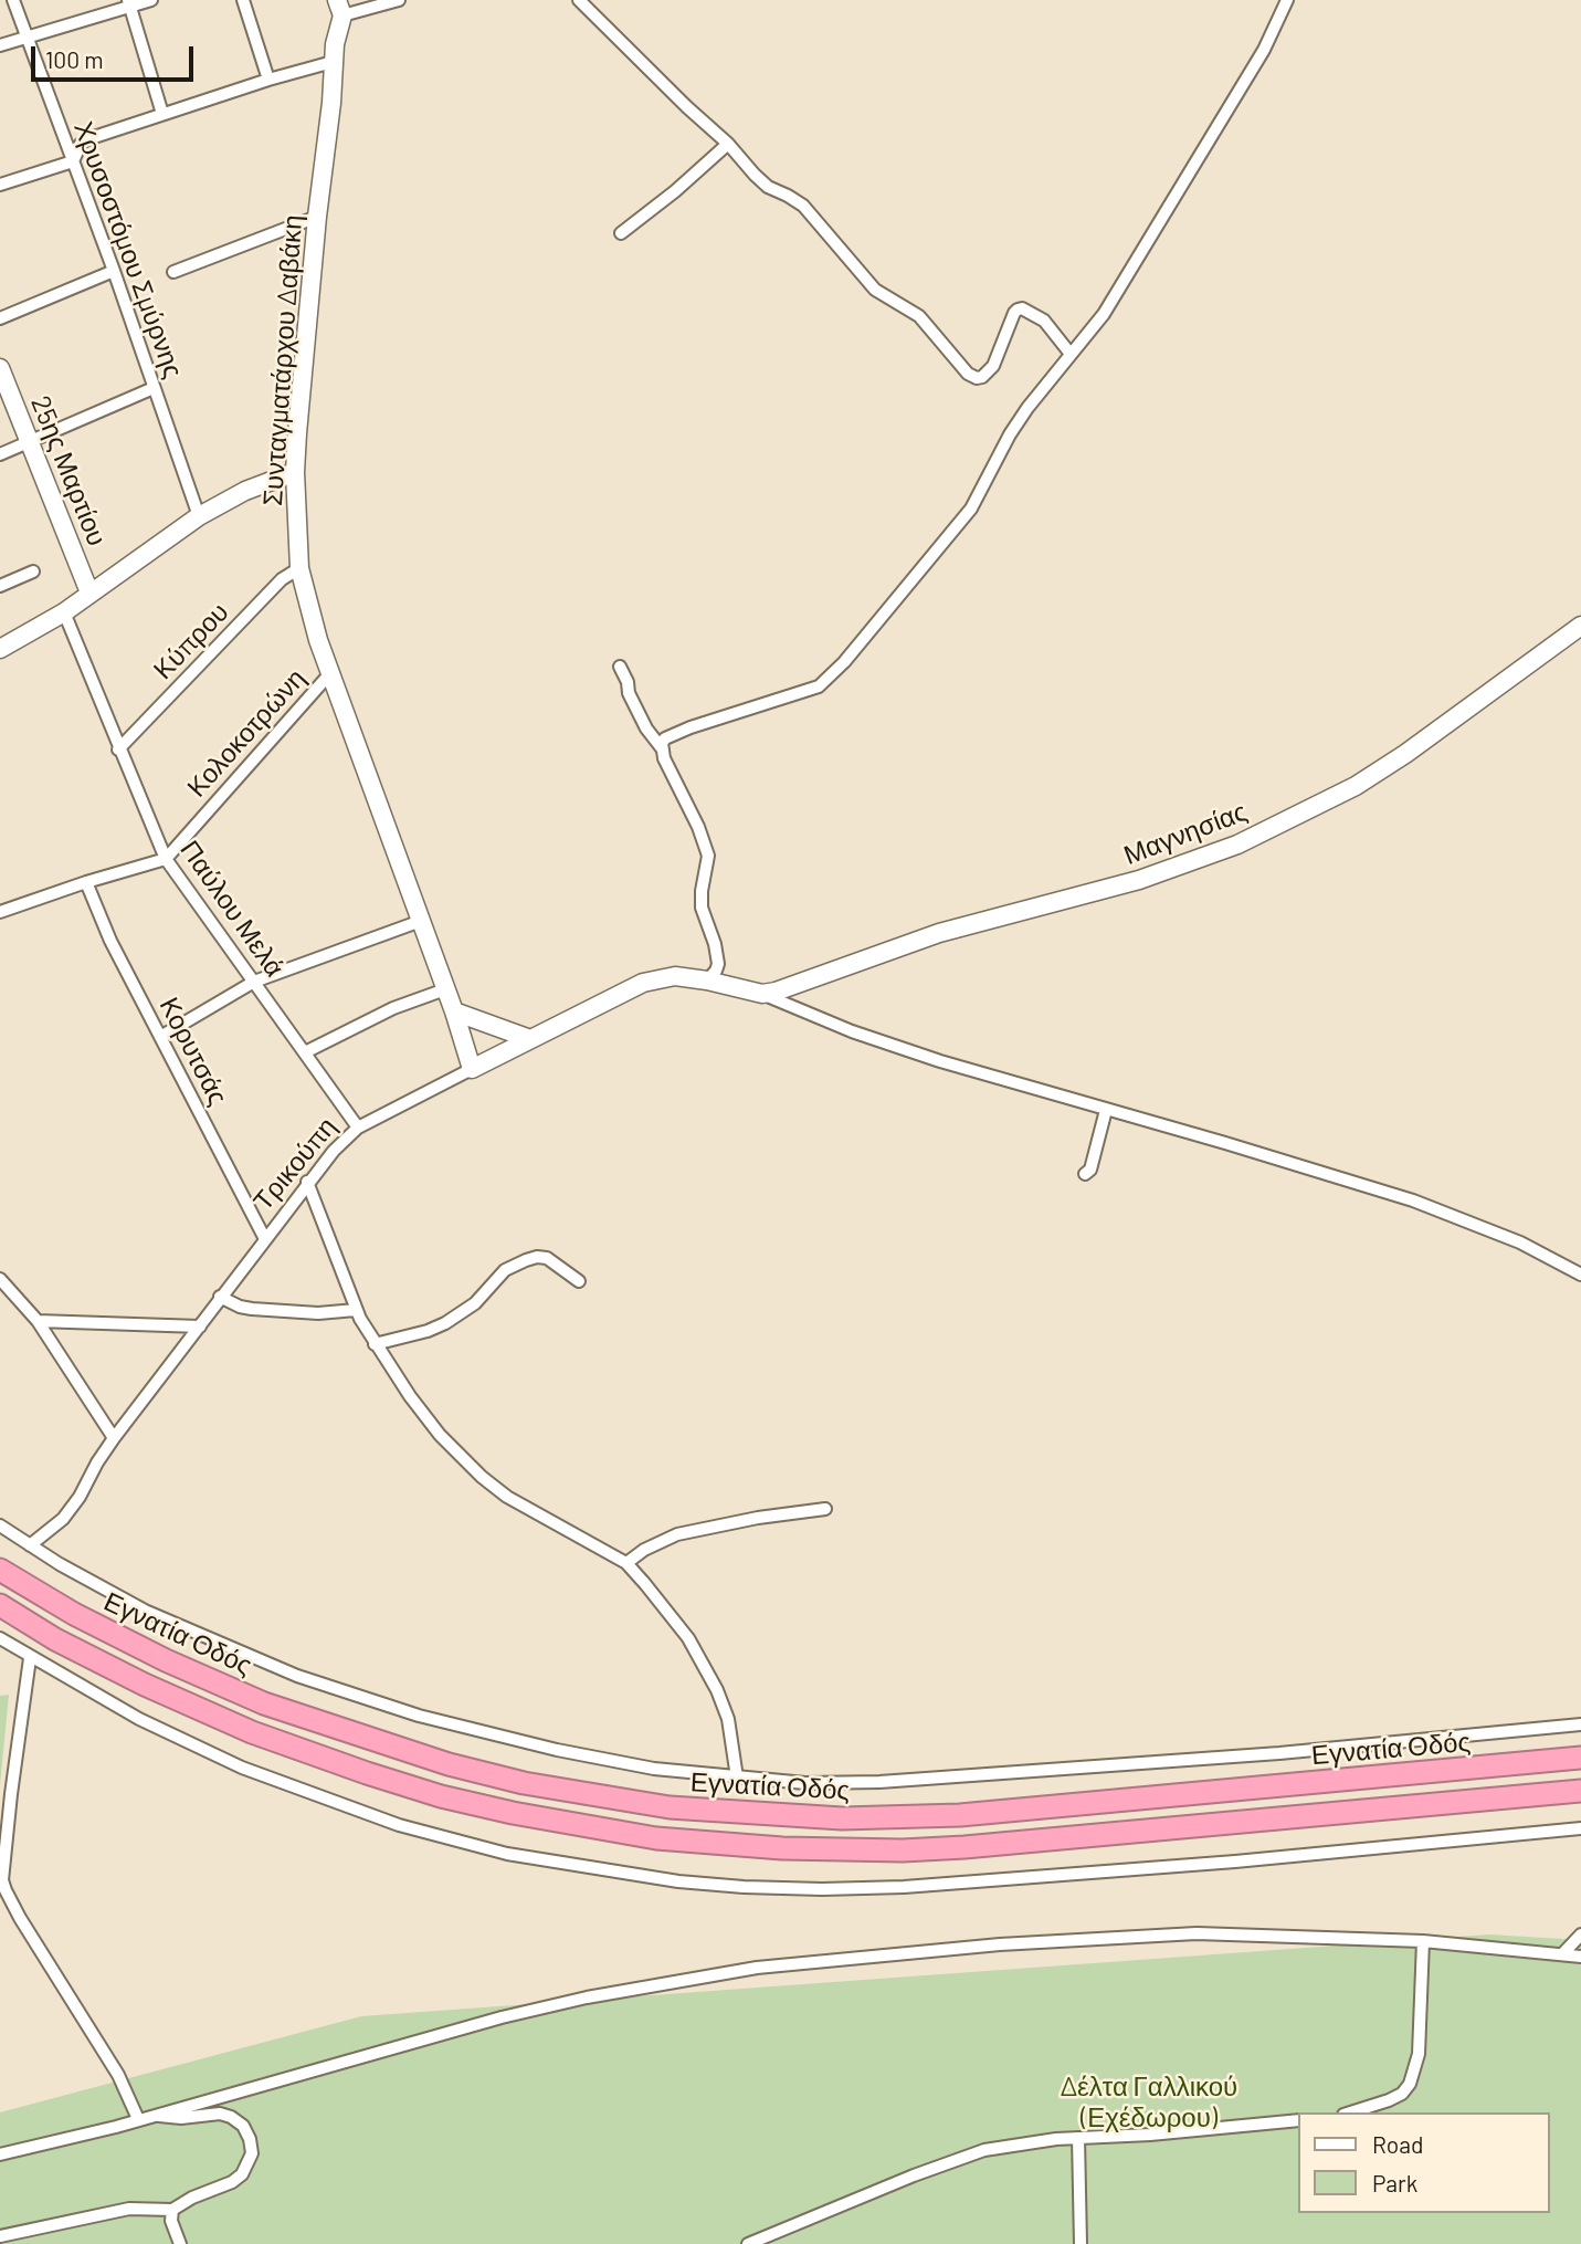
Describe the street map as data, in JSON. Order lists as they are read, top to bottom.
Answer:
{
  "streets": {
    "highway": ["Εγνατία Οδός"],
    "street": [
      "Χρυσοστόμου Σμύρνης",
      "Συνταγματάρχου Δαβάκη",
      "25ης Μαρτίου",
      "Κύπρου",
      "Κολοκοτρώνη",
      "Μαγνησίας",
      "Παύλου Μελά",
      "Κορυτσάς",
      "Τρικούπη"
    ]
  },
  "crossings": [
    ["Συνταγματάρχου Δαβάκη", "Κύπρου"],
    ["Συνταγματάρχου Δαβάκη", "Κολοκοτρώνη"],
    ["Συνταγματάρχου Δαβάκη", "Τρικούπη"],
    ["Κύπρου", "Παύλου Μελά"],
    ["Κολοκοτρώνη", "Παύλου Μελά"],
    ["Μαγνησίας", "Τρικούπη"],
    ["Παύλου Μελά", "Τρικούπη"],
    ["Κορυτσάς", "Τρικούπη"]
  ],
  "parks": ["Δέλτα Γαλλικού (Εχέδωρου)"],
  "legend": ["Road", "Park"],
  "scale_bar": "100 m"
}
